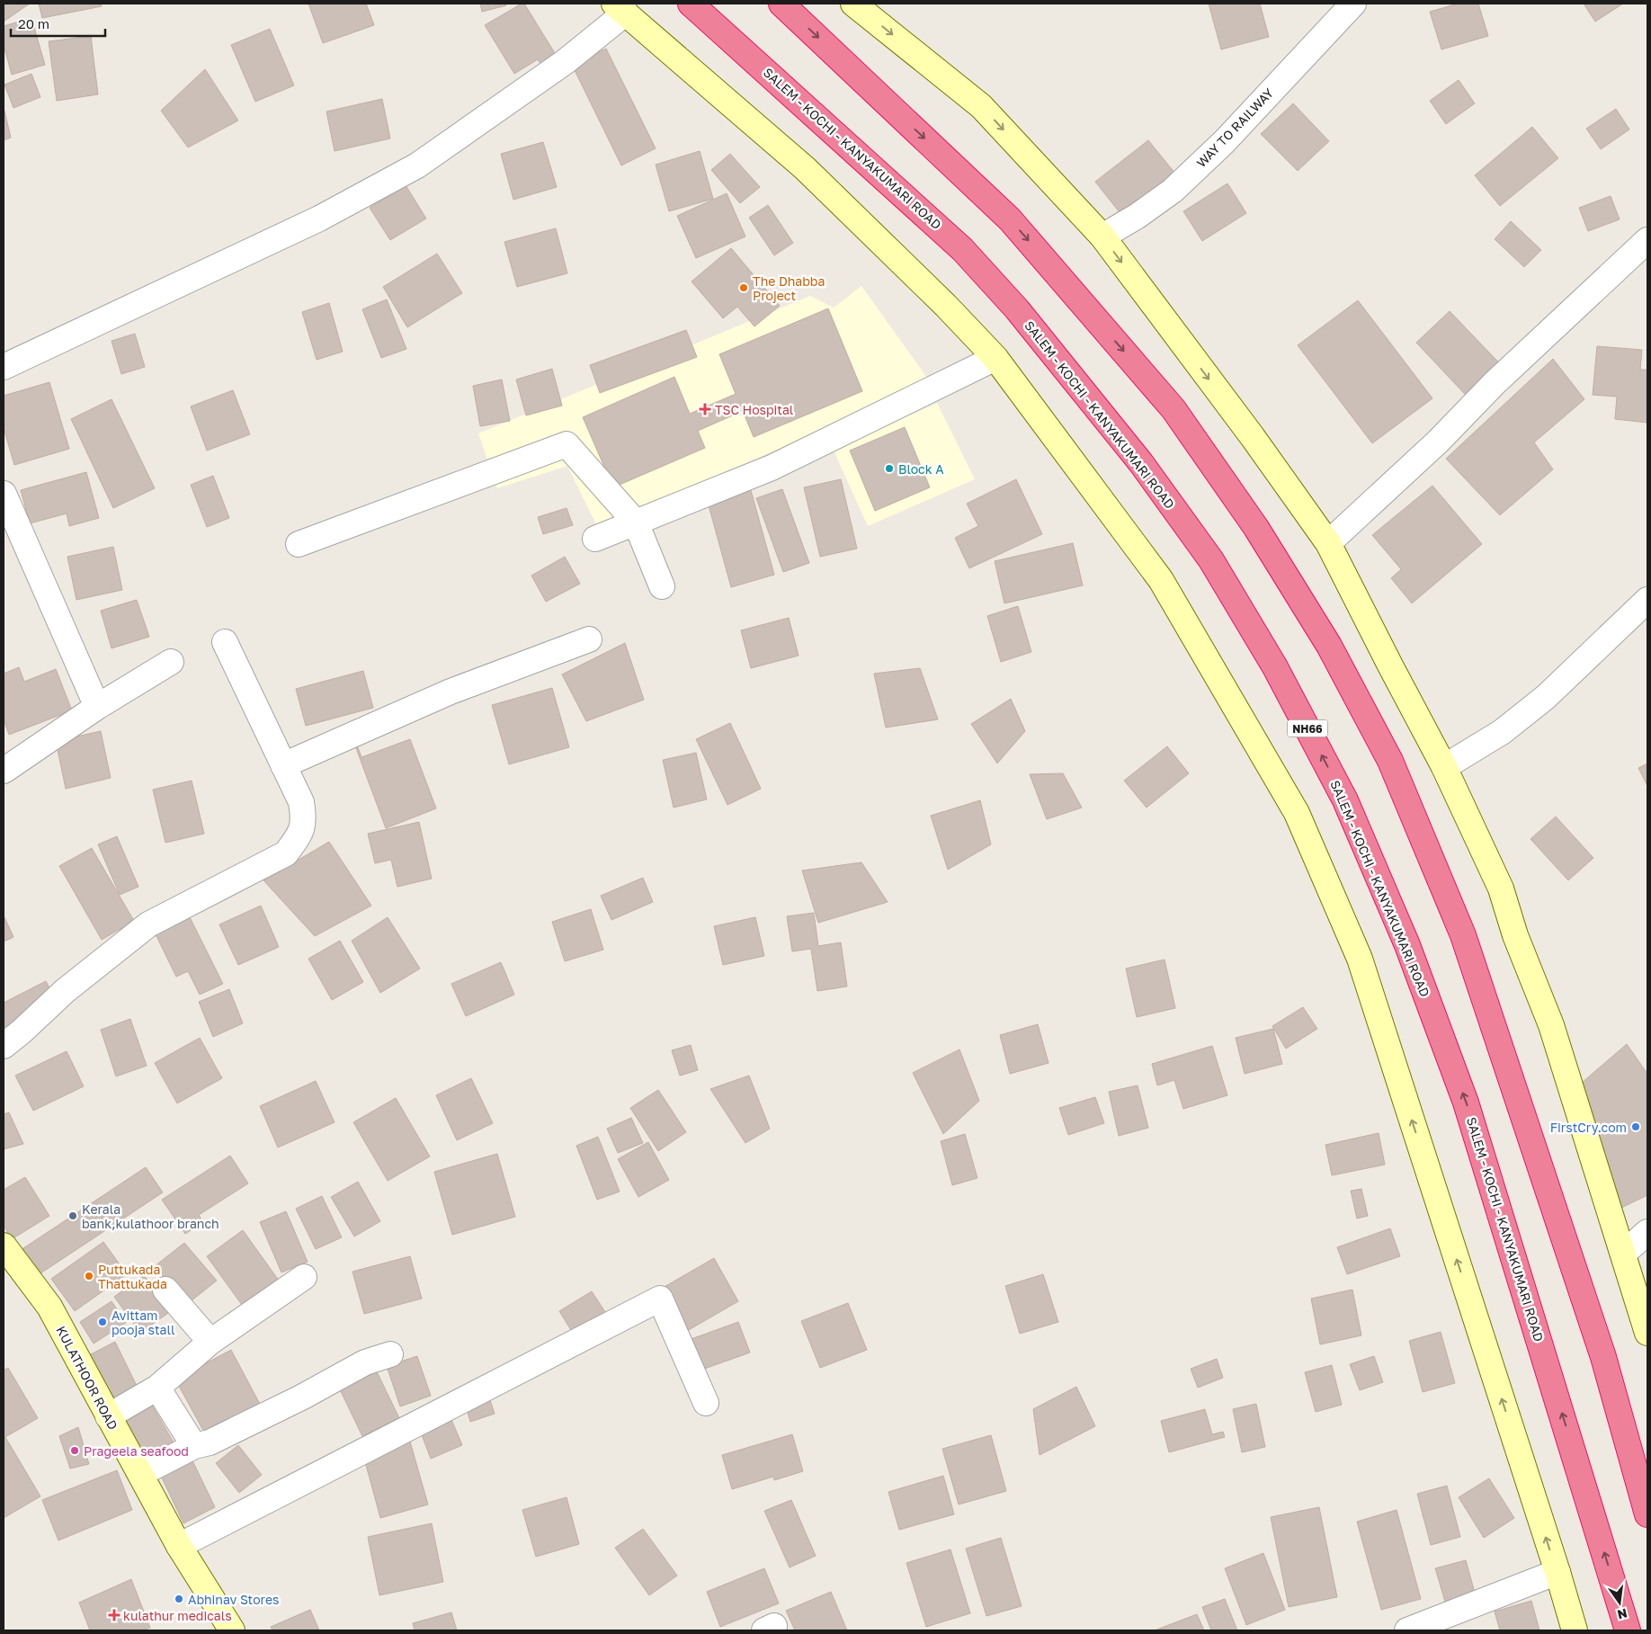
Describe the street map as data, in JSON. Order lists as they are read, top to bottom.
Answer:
{
  "streets": {
    "highway": ["SALEM - KOCHI - KANYAKUMARI ROAD", "NH66"],
    "street": ["WAY TO RAILWAY", "KULATHOOR ROAD"]
  },
  "places": {
    "other": [
      "The Dhabba Project",
      "Block A",
      "FirstCry.com",
      "Kerala bank,kulathoor branch",
      "Puttukada Thattukada",
      "Avittam pooja stall",
      "Prageela seafood",
      "Abhinav Stores"
    ],
    "health": ["TSC Hospital", "kulathur medicals"]
  },
  "scale_bar": "20 m",
  "north": "bottom"
}
